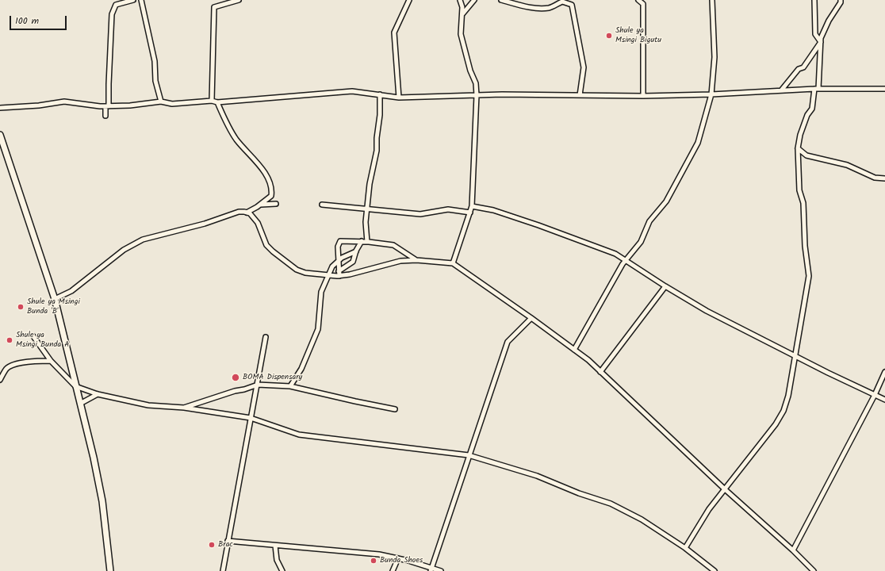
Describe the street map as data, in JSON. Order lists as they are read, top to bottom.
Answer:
{
  "places": [
    "Shule ya Msingi Bigutu",
    "Shule ya Msingi Bunda 'B'",
    "Shule ya Msingi Bunda A",
    "BOMA Dispensary",
    "Brac",
    "Bunda Shoes"
  ],
  "scale_bar": "100 m"
}
